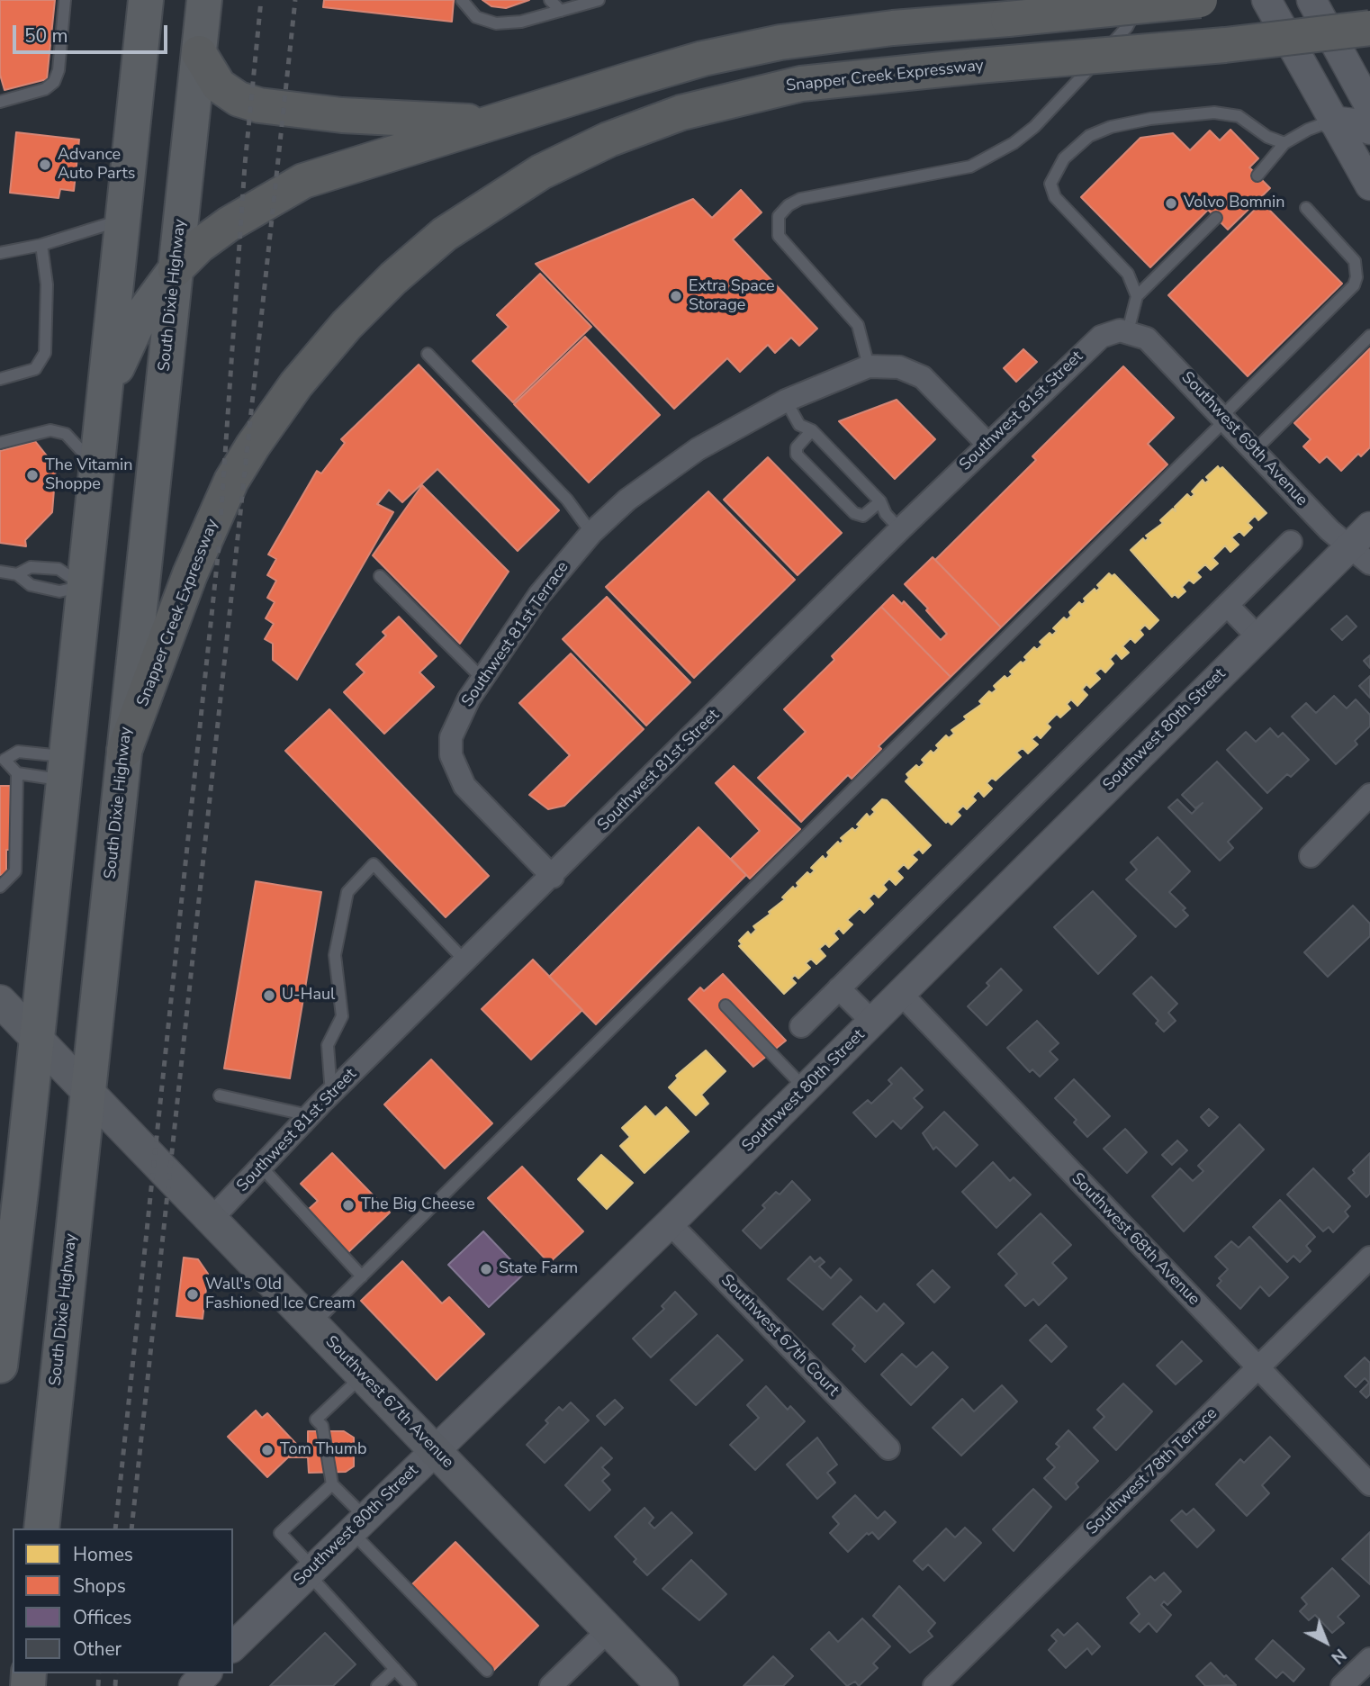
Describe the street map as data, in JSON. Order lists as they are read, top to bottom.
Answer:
{
  "streets": {
    "highway": ["Snapper Creek Expressway", "South Dixie Highway"],
    "main road": ["Southwest 67th Avenue"],
    "street": [
      "Southwest 81st Street",
      "Southwest 69th Avenue",
      "Southwest 81st Terrace",
      "Southwest 80th Street",
      "Southwest 68th Avenue",
      "Southwest 67th Court",
      "Southwest 78th Terrace"
    ]
  },
  "crossings": [
    ["Snapper Creek Expressway", "South Dixie Highway"],
    ["South Dixie Highway", "Southwest 67th Avenue"],
    ["Southwest 81st Street", "Southwest 69th Avenue"],
    ["Southwest 81st Street", "Southwest 81st Terrace"],
    ["Southwest 81st Street", "Southwest 67th Avenue"],
    ["Southwest 69th Avenue", "Southwest 80th Street"],
    ["Southwest 80th Street", "Southwest 68th Avenue"],
    ["Southwest 80th Street", "Southwest 67th Court"],
    ["Southwest 80th Street", "Southwest 67th Avenue"],
    ["Southwest 68th Avenue", "Southwest 78th Terrace"]
  ],
  "places": [
    "Advance Auto Parts",
    "Volvo Bomnin",
    "Extra Space Storage",
    "The Vitamin Shoppe",
    "U-Haul",
    "The Big Cheese",
    "State Farm",
    "Wall's Old Fashioned Ice Cream",
    "Tom Thumb"
  ],
  "legend": [
    "Homes",
    "Shops",
    "Offices",
    "Other"
  ],
  "scale_bar": "50 m",
  "north": "bottom right"
}
